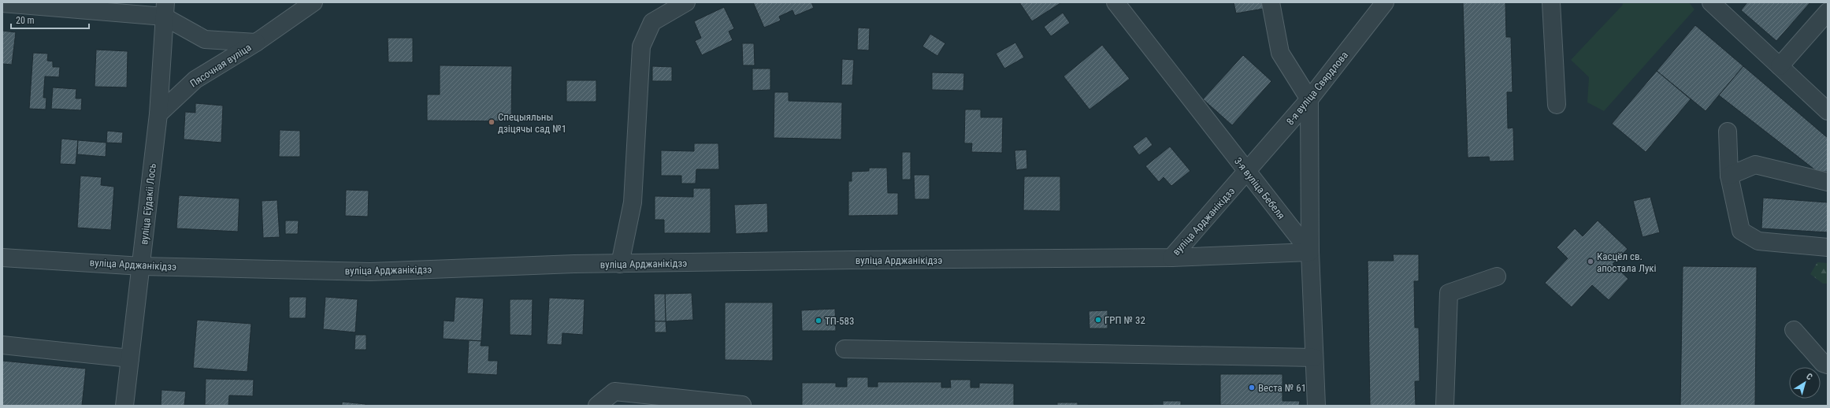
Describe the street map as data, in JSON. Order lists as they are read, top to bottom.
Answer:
{
  "streets": {
    "street": [
      "Пясочная вуліца",
      "8-я вуліца Свярдлова",
      "3-я вуліца Бебеля",
      "вуліца Еўдакіі Лось",
      "вуліца Арджанікідзэ"
    ]
  },
  "crossings": [
    ["Пясочная вуліца", "вуліца Еўдакіі Лось"],
    ["8-я вуліца Свярдлова", "3-я вуліца Бебеля"],
    ["8-я вуліца Свярдлова", "вуліца Арджанікідзэ"],
    ["3-я вуліца Бебеля", "вуліца Арджанікідзэ"],
    ["вуліца Еўдакіі Лось", "вуліца Арджанікідзэ"]
  ],
  "places": [
    "Спецыяльны дзіцячы сад №1",
    "Касцёл св. апостала Лукі",
    "ГРП № 32",
    "ТП-583",
    "Веста № 61"
  ],
  "scale_bar": "20 m",
  "north": "top right"
}
